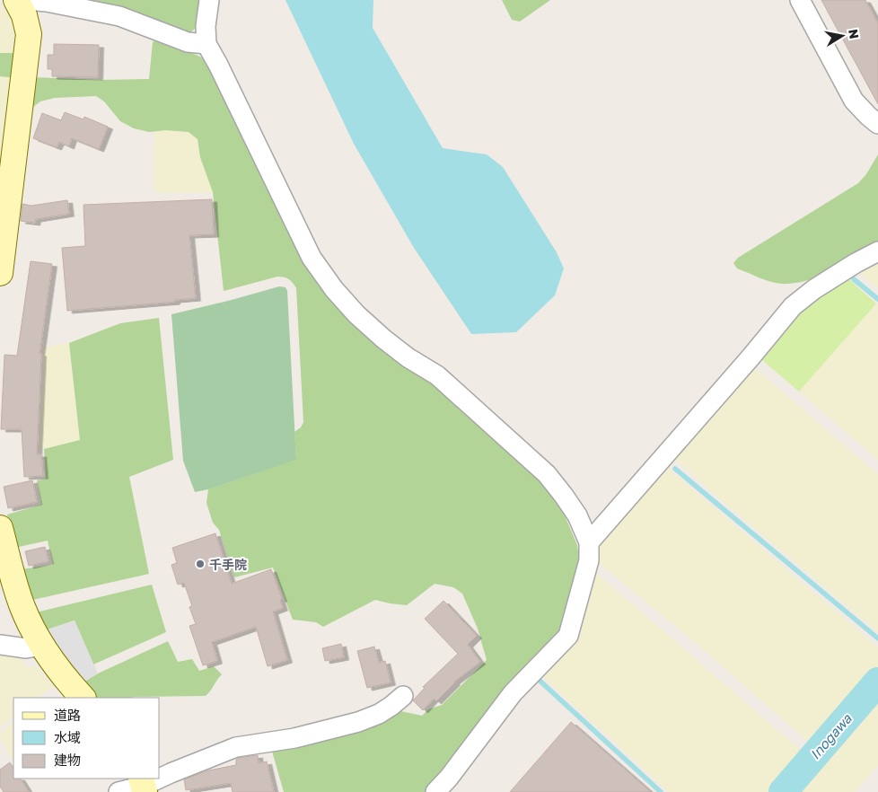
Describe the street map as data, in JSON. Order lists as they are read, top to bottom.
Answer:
{
  "water": ["Inogawa"],
  "places": ["千手院"],
  "legend": ["道路", "水域", "建物"],
  "north": "right"
}
